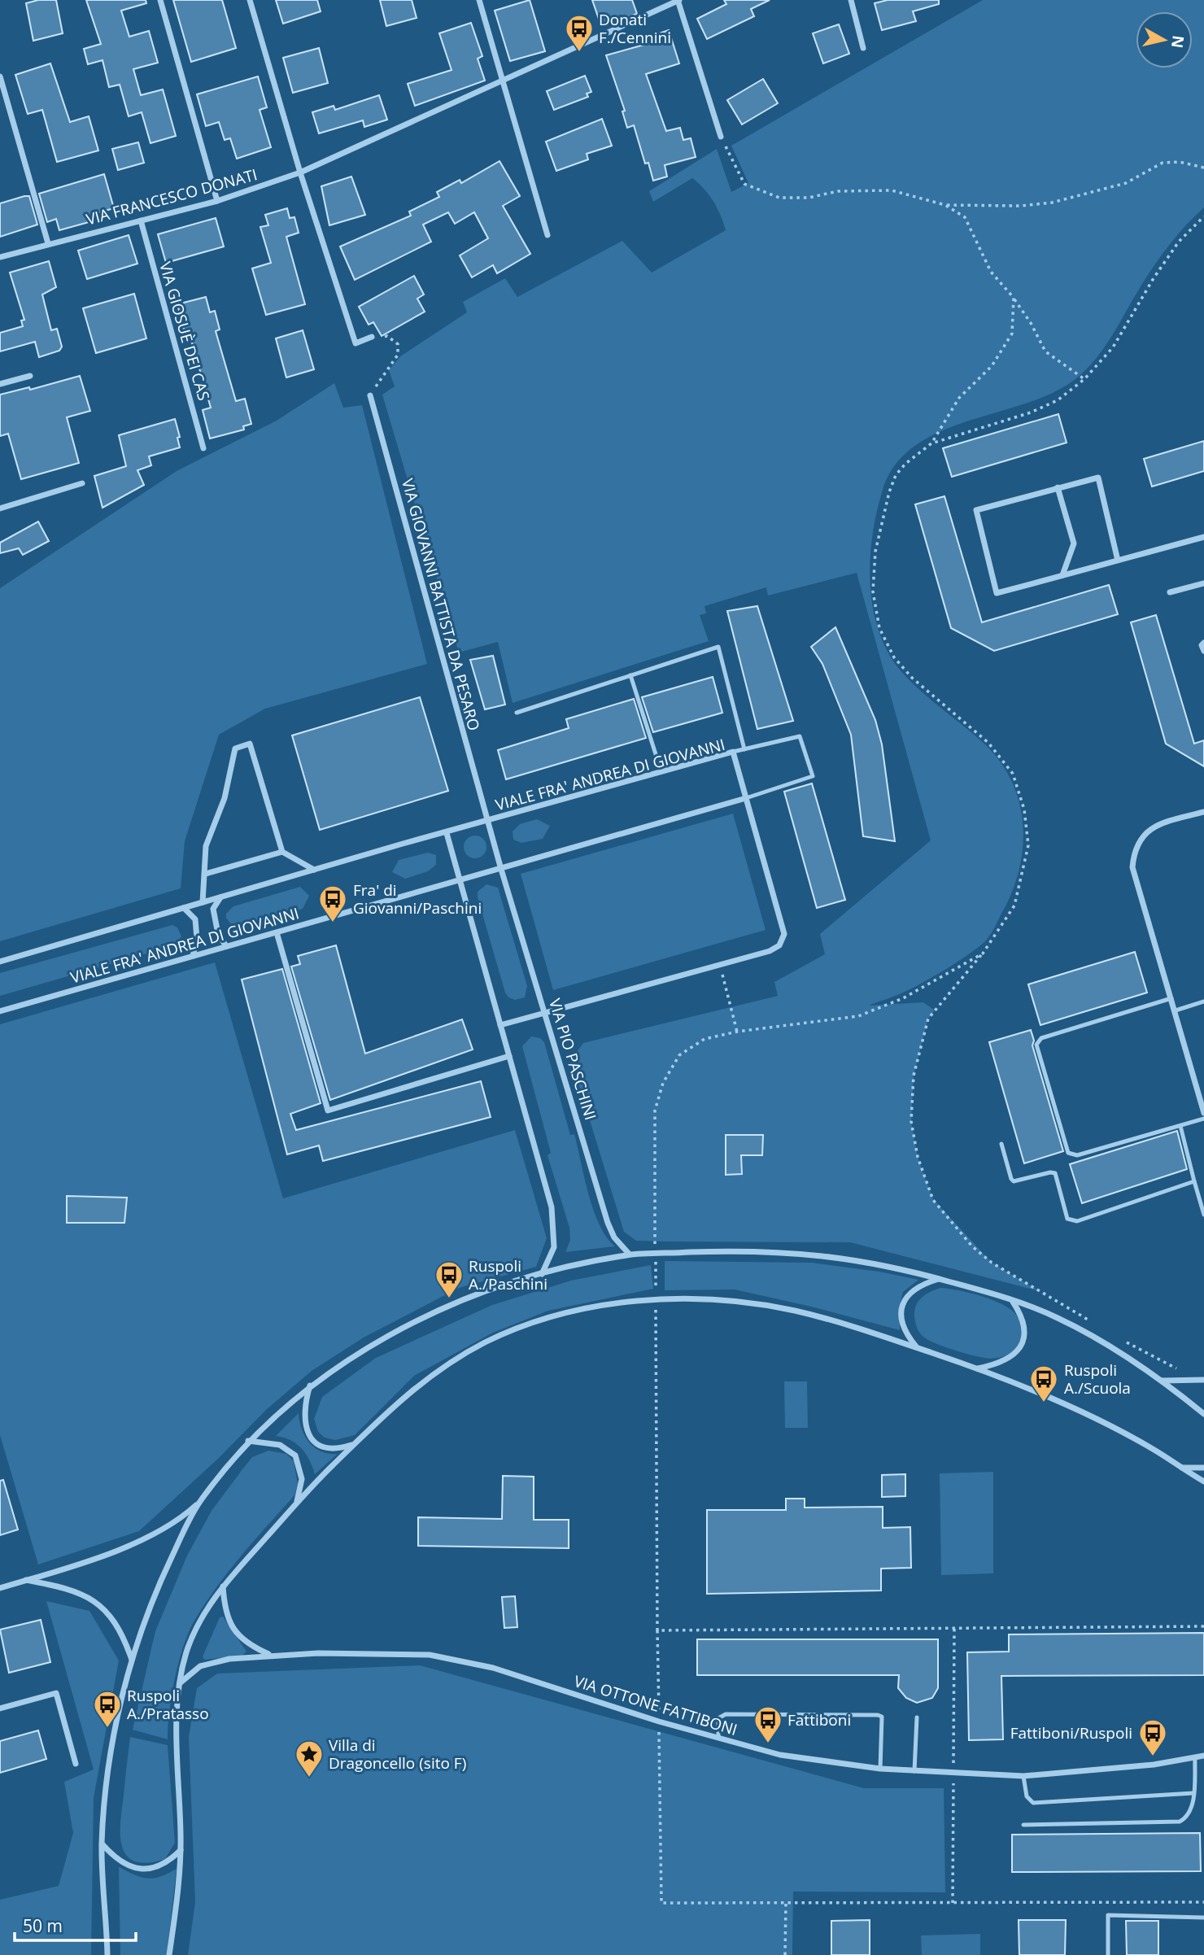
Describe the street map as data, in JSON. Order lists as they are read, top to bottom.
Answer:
{
  "streets": {
    "street": [
      "VIA FRANCESCO DONATI",
      "VIA GIOSUÈ DEI CAS",
      "VIA GIOVANNI BATTISTA DA PESARO",
      "VIALE FRA' ANDREA DI GIOVANNI",
      "VIA PIO PASCHINI",
      "VIA OTTONE FATTIBONI"
    ]
  },
  "crossings": [
    ["VIA FRANCESCO DONATI", "VIA GIOSUÈ DEI CAS"],
    ["VIA GIOVANNI BATTISTA DA PESARO", "VIALE FRA' ANDREA DI GIOVANNI"],
    ["VIA GIOVANNI BATTISTA DA PESARO", "VIA PIO PASCHINI"],
    ["VIALE FRA' ANDREA DI GIOVANNI", "VIA PIO PASCHINI"]
  ],
  "places": {
    "bus stop": [
      "Donati F./Cennini",
      "Fra' di Giovanni/Paschini",
      "Ruspoli A./Paschini",
      "Ruspoli A./Scuola",
      "Ruspoli A./Pratasso",
      "Fattiboni",
      "Fattiboni/Ruspoli"
    ],
    "place": ["Villa di Dragoncello (sito F)"]
  },
  "scale_bar": "50 m",
  "north": "right"
}
